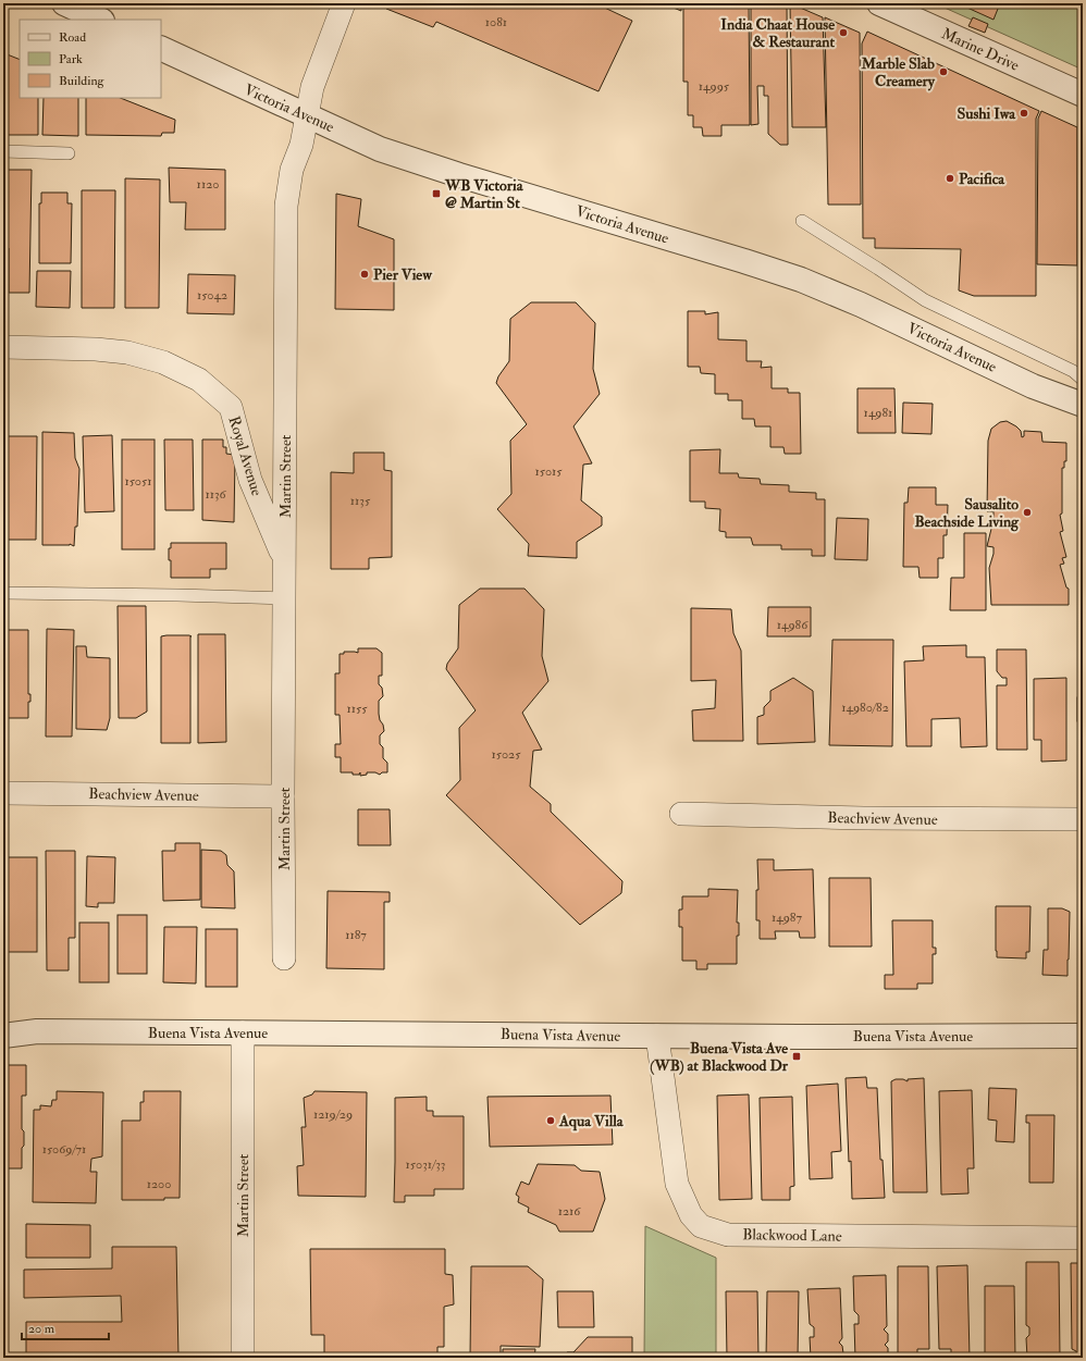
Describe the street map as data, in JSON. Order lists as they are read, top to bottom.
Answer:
{
  "streets": {
    "street": [
      "Marine Drive",
      "Victoria Avenue",
      "Royal Avenue",
      "Martin Street",
      "Beachview Avenue",
      "Buena Vista Avenue",
      "Blackwood Lane"
    ]
  },
  "crossings": [
    ["Victoria Avenue", "Martin Street"],
    ["Royal Avenue", "Martin Street"],
    ["Martin Street", "Beachview Avenue"],
    ["Martin Street", "Buena Vista Avenue"],
    ["Buena Vista Avenue", "Blackwood Lane"]
  ],
  "places": {
    "other": [
      "India Chaat House & Restaurant",
      "Marble Slab Creamery",
      "Sushi Iwa",
      "Pacifica",
      "Pier View",
      "Sausalito Beachside Living",
      "Aqua Villa"
    ],
    "transit": ["WB Victoria @ Martin St", "Buena Vista Ave (WB) at Blackwood Dr"]
  },
  "house_numbers": [
    "1081",
    "14995",
    "1120",
    "15042",
    "14981",
    "15015",
    "15051",
    "1136",
    "1135",
    "14986",
    "14980/82",
    "1155",
    "15025",
    "14987",
    "1187",
    "1219/29",
    "15069/71",
    "15031/33",
    "1200",
    "1216"
  ],
  "legend": ["Road", "Park", "Building"],
  "scale_bar": "20 m"
}
